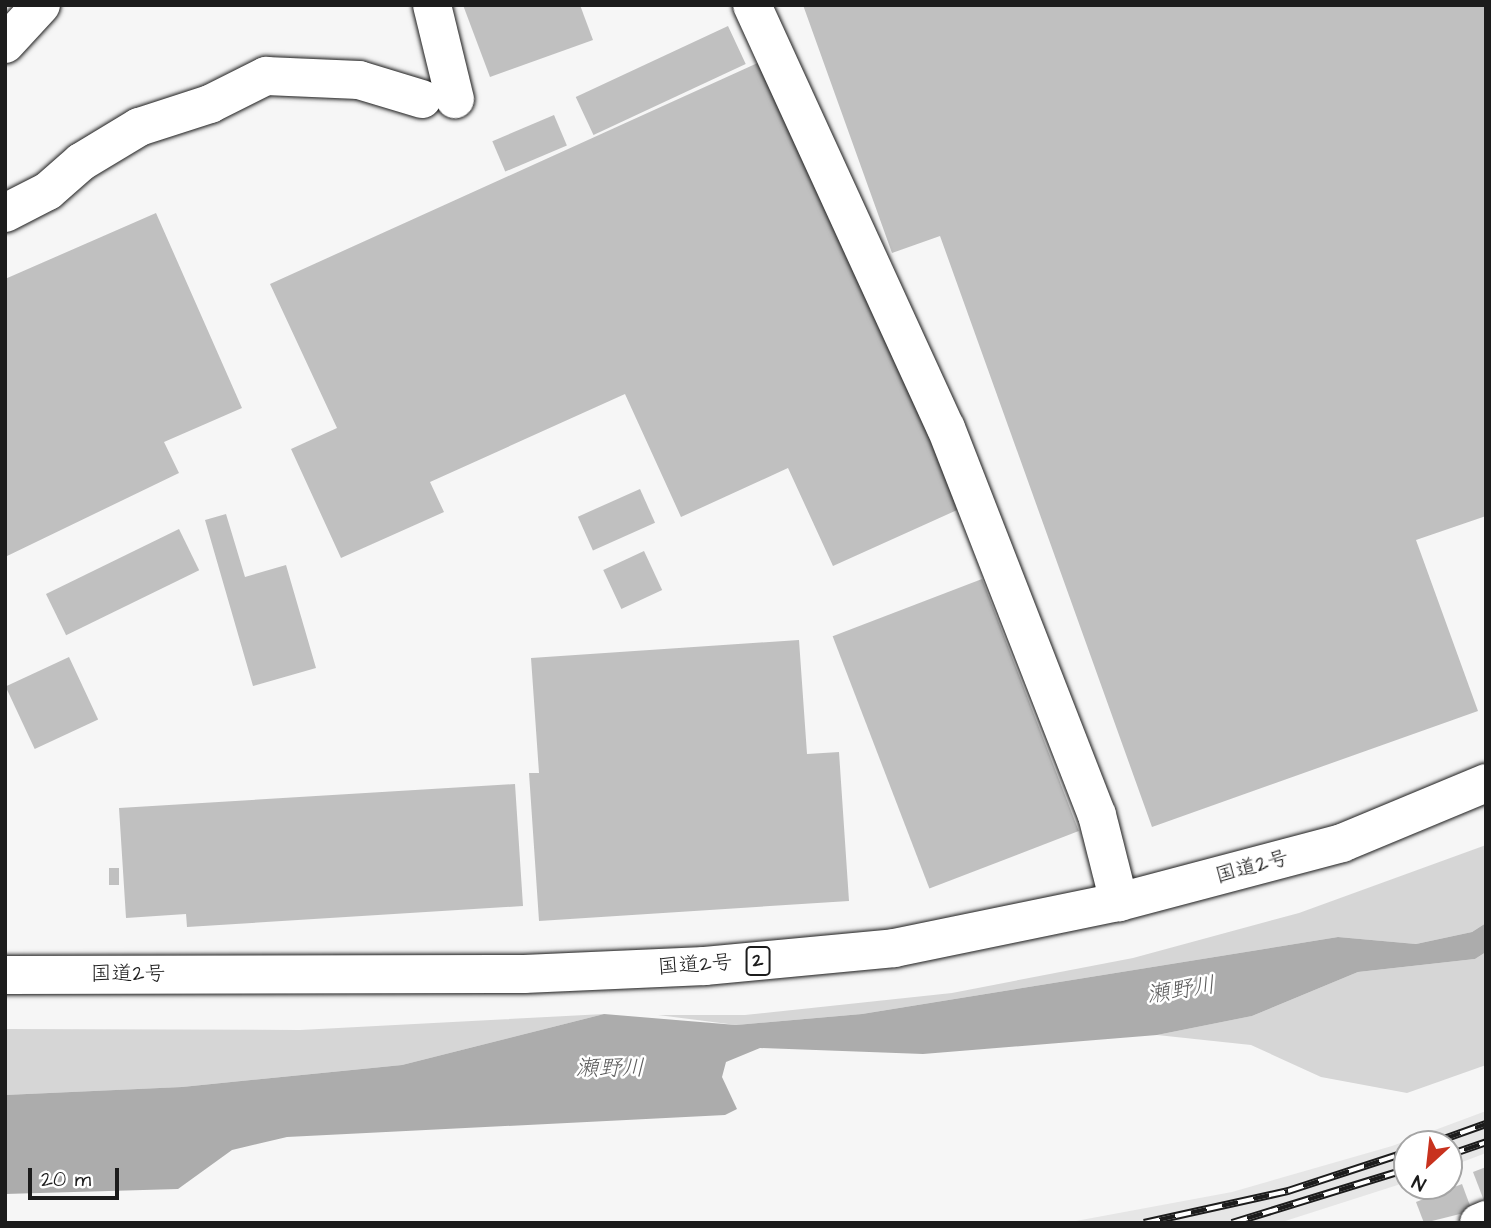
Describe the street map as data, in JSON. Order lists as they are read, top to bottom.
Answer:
{
  "streets": {
    "main road": ["国道2号", "2"]
  },
  "water": ["瀬野川"],
  "scale_bar": "20 m",
  "north": "bottom left"
}
